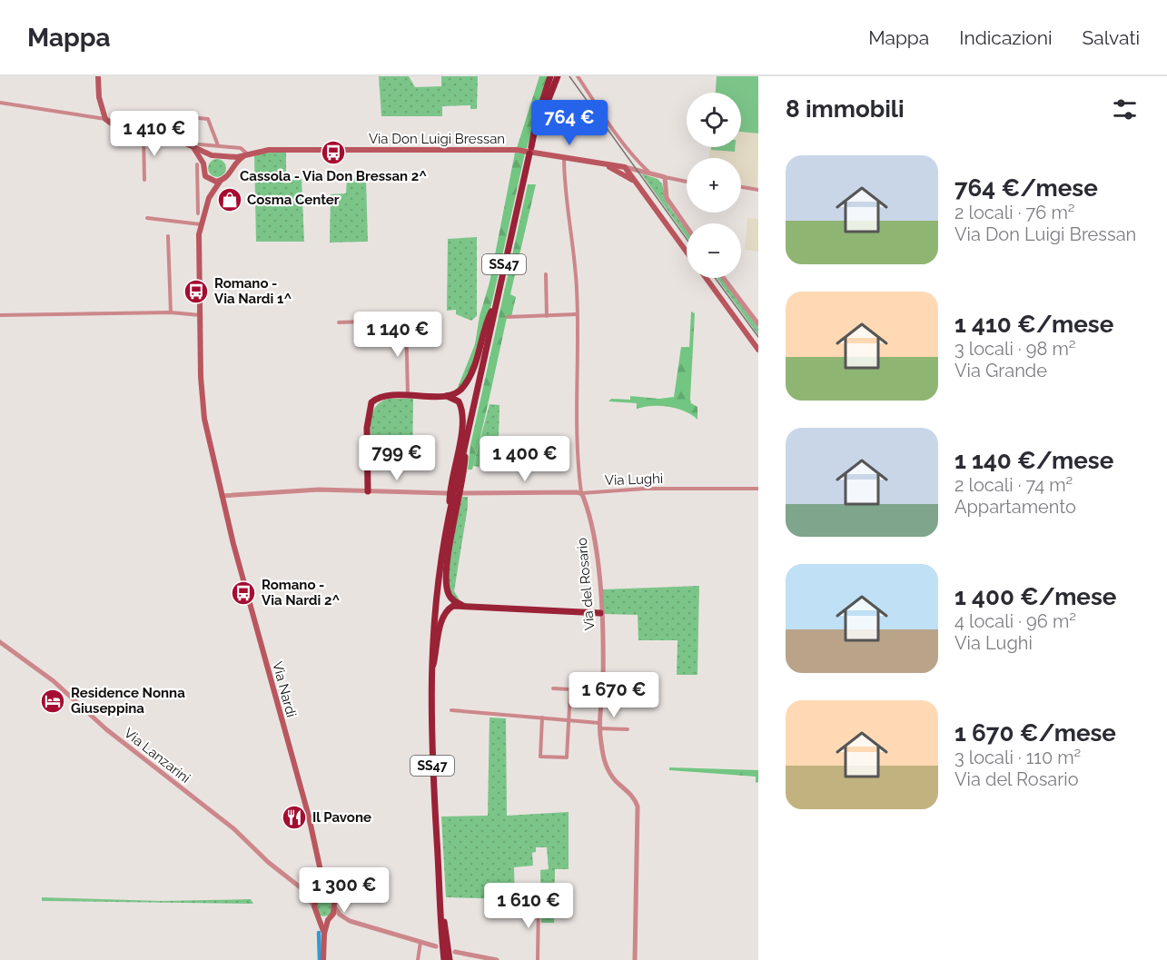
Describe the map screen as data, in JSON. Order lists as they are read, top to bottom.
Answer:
{
  "streets": {
    "highway": ["SS47"],
    "main road": ["Via Don Luigi Bressan", "Via Nardi"],
    "street": ["Via Lughi", "Via del Rosario", "Via Lanzarini"]
  },
  "crossings": [
    ["Via Don Luigi Bressan", "Via del Rosario"],
    ["Via Don Luigi Bressan", "Via Nardi"],
    ["Via Lughi", "Via del Rosario"],
    ["Via Lughi", "Via Nardi"],
    ["Via Nardi", "Via Lanzarini"]
  ],
  "places": {
    "bus stop": ["Cassola - Via Don Bressan 2^", "Romano - Via Nardi 1^", "Romano - Via Nardi 2^"],
    "shop": ["Cosma Center"],
    "hotel": ["Residence Nonna Giuseppina"],
    "restaurant": ["Il Pavone"]
  },
  "page": {
    "header": "Mappa",
    "nav": ["Mappa", "Indicazioni", "Salvati"],
    "heading": "8 immobili",
    "map_buttons": ["+", "−"],
    "price": [
      "764 €",
      "1 410 €",
      "1 140 €",
      "799 €",
      "1 400 €",
      "1 670 €",
      "1 300 €",
      "1 610 €"
    ],
    "list": [
      {
        "name": "764 €/mese",
        "note": "2 locali · 76 m² · Via Don Luigi Bressan"
      },
      {
        "name": "1 410 €/mese",
        "note": "3 locali · 98 m² · Via Grande"
      },
      {
        "name": "1 140 €/mese",
        "note": "2 locali · 74 m² · Appartamento"
      },
      {
        "name": "1 400 €/mese",
        "note": "4 locali · 96 m² · Via Lughi"
      },
      {
        "name": "1 670 €/mese",
        "note": "3 locali · 110 m² · Via del Rosario"
      }
    ]
  }
}
